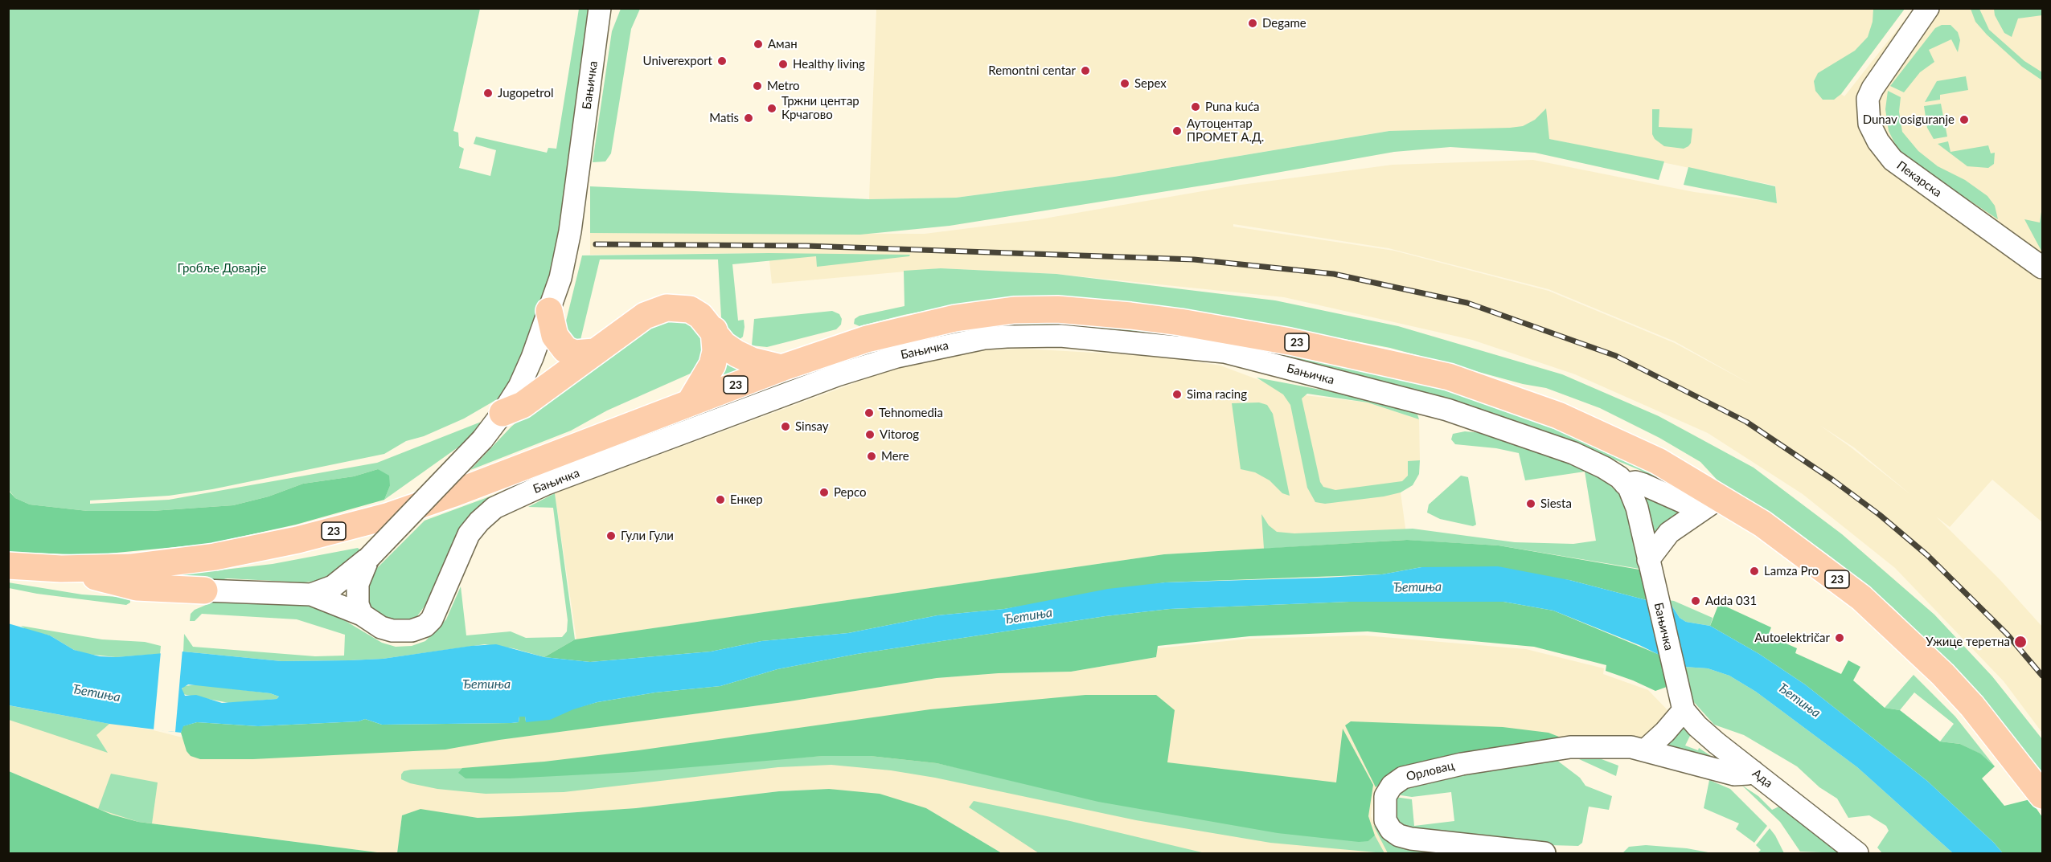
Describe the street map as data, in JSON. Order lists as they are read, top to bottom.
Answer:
{
  "streets": {
    "main road": ["23"],
    "street": [
      "Бањичка",
      "Пекарска",
      "Орловац",
      "Ада"
    ]
  },
  "crossings": [
    ["Бањичка", "Ада"],
    ["Орловац", "Ада"]
  ],
  "water": ["Ђетиња"],
  "parks": ["Гробље Доварје"],
  "places": [
    "Degame",
    "Аман",
    "Univerexport",
    "Healthy living",
    "Remontni centar",
    "Sepex",
    "Metro",
    "Jugopetrol",
    "Puna kuća",
    "Тржни центар Крчагово",
    "Matis",
    "Dunav osiguranje",
    "Аутоцентар ПРОМЕТ А.Д.",
    "Sima racing",
    "Tehnomedia",
    "Sinsay",
    "Vitorog",
    "Mere",
    "Pepco",
    "Енкер",
    "Siesta",
    "Гули Гули",
    "Lamza Pro",
    "Adda 031",
    "Autoelektričar",
    "Ужице теретна"
  ]
}
